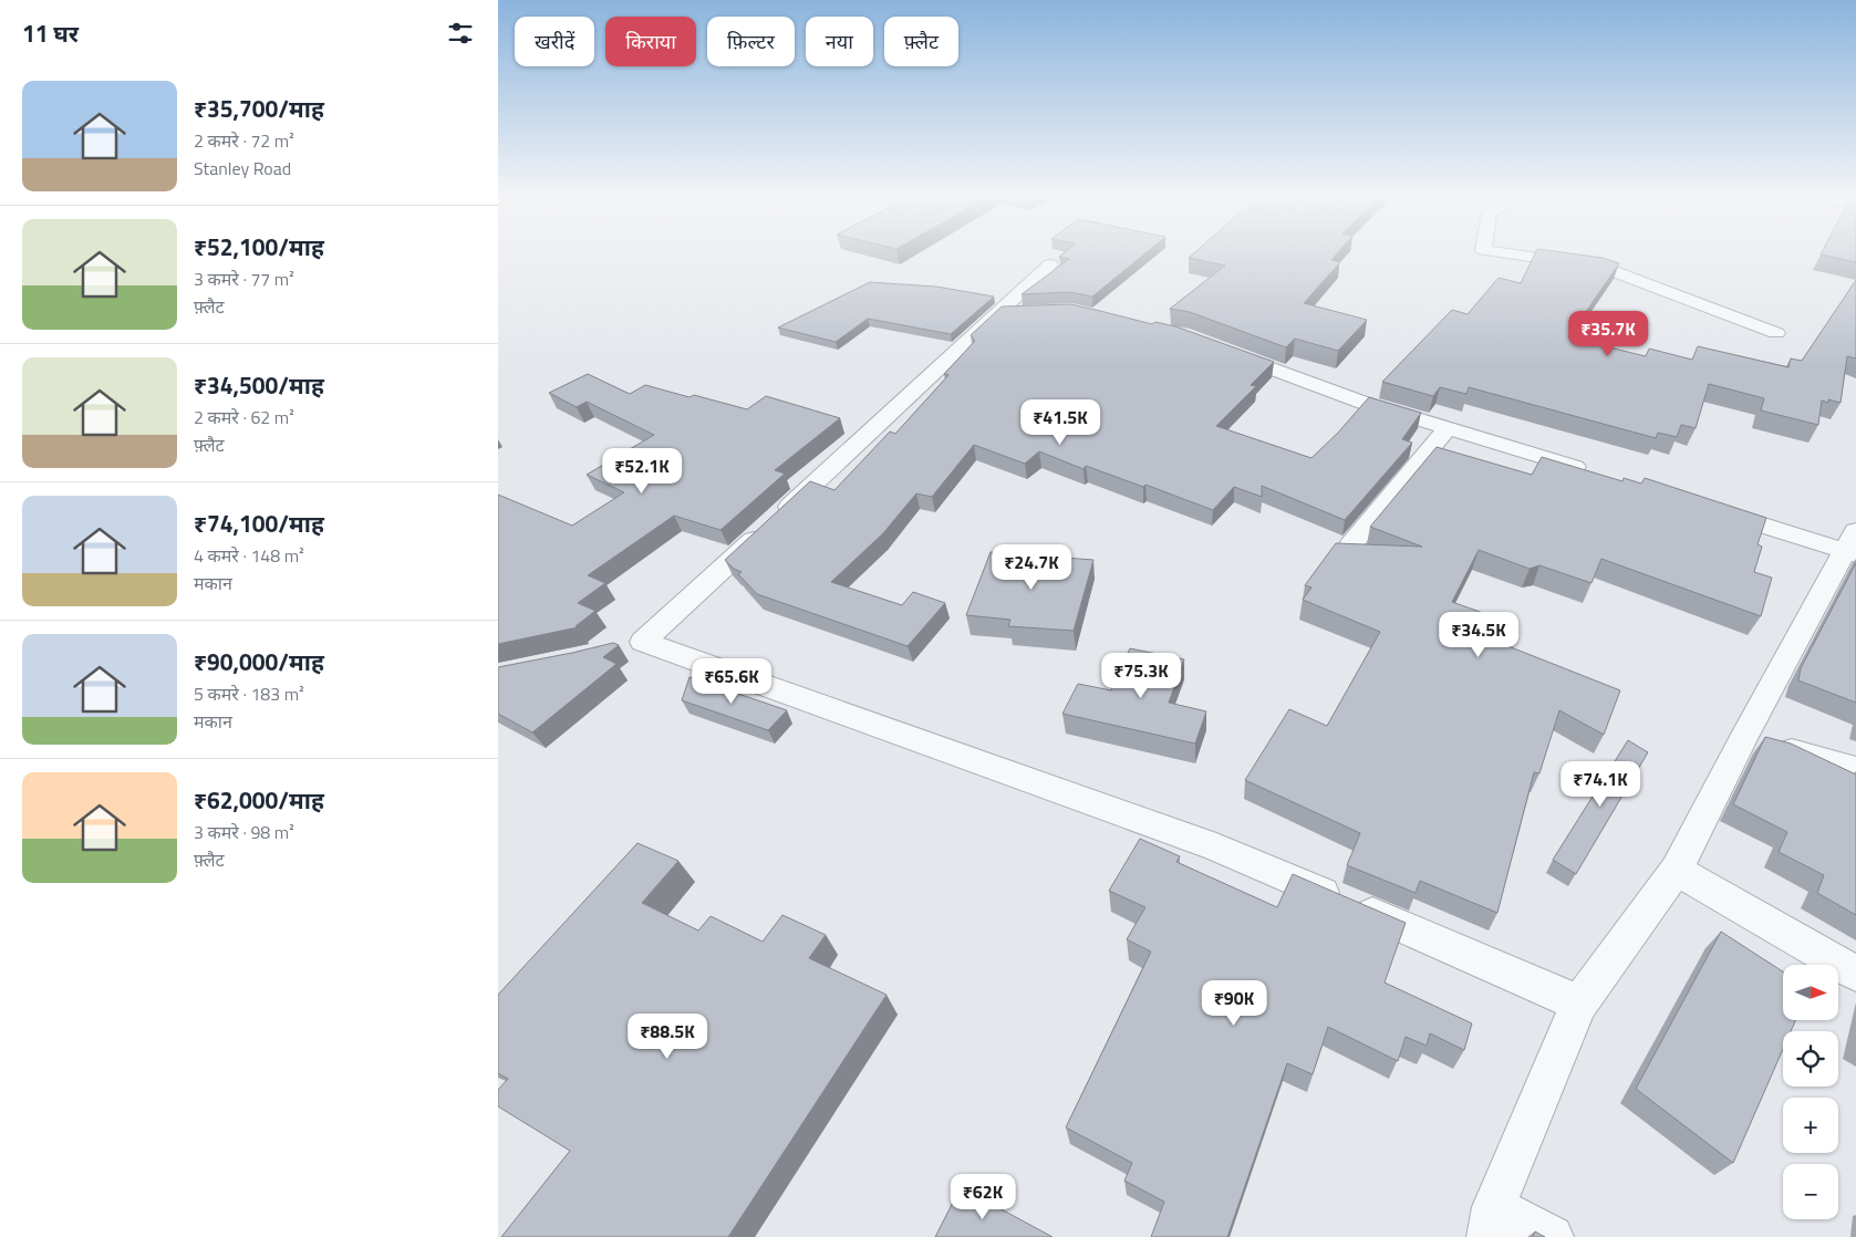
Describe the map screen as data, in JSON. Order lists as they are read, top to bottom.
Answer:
{
  "north": "right",
  "page": {
    "heading": "11 घर",
    "chip": [
      "खरीदें",
      "किराया",
      "फ़िल्टर",
      "नया",
      "फ़्लैट"
    ],
    "list": [
      {
        "name": "₹35,700/माह",
        "note": "2 कमरे · 72 m² · Stanley Road"
      },
      {
        "name": "₹52,100/माह",
        "note": "3 कमरे · 77 m² · फ़्लैट"
      },
      {
        "name": "₹34,500/माह",
        "note": "2 कमरे · 62 m² · फ़्लैट"
      },
      {
        "name": "₹74,100/माह",
        "note": "4 कमरे · 148 m² · मकान"
      },
      {
        "name": "₹90,000/माह",
        "note": "5 कमरे · 183 m² · मकान"
      },
      {
        "name": "₹62,000/माह",
        "note": "3 कमरे · 98 m² · फ़्लैट"
      }
    ],
    "price": [
      "₹35.7K",
      "₹41.5K",
      "₹52.1K",
      "₹24.7K",
      "₹34.5K",
      "₹75.3K",
      "₹65.6K",
      "₹74.1K",
      "₹90K",
      "₹88.5K",
      "₹62K"
    ],
    "map_buttons": ["+", "−"]
  }
}
